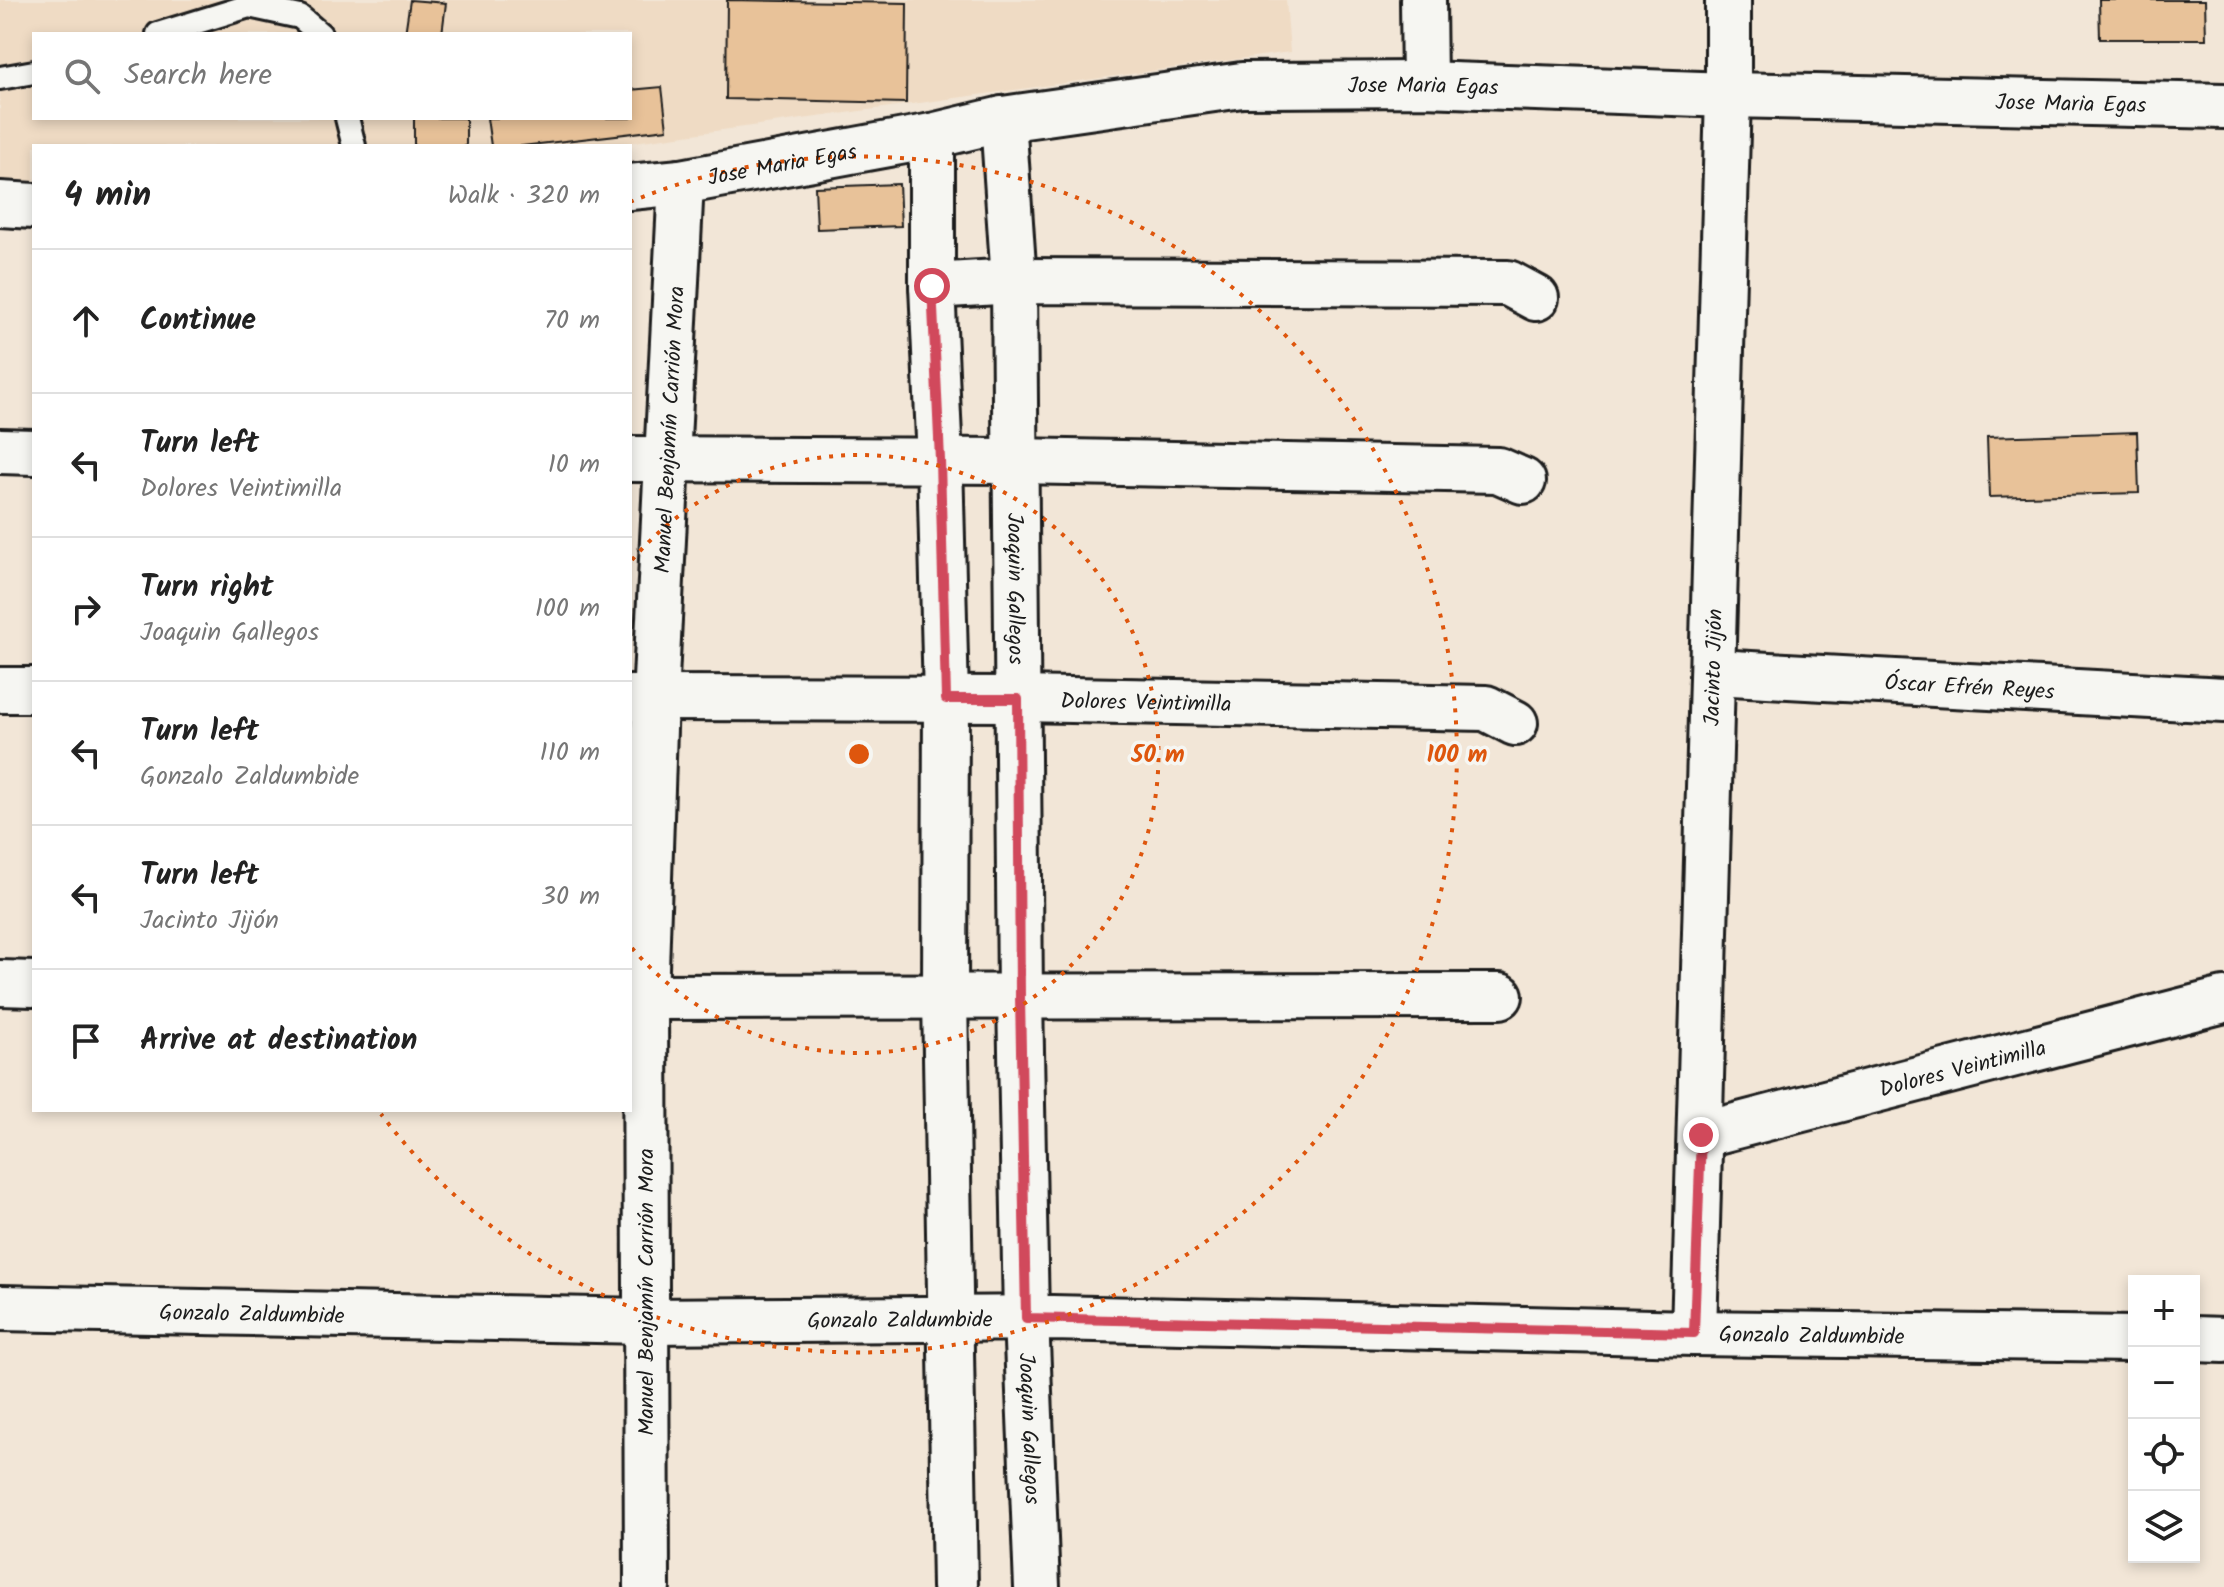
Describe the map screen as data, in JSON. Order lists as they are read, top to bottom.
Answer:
{
  "streets": {
    "street": [
      "Jose Maria Egas",
      "Manuel Benjamín Carrión Mora",
      "Joaquin Gallegos",
      "Jacinto Jijón",
      "Óscar Efrén Reyes",
      "Dolores Veintimilla",
      "Gonzalo Zaldumbide"
    ]
  },
  "crossings": [
    ["Jose Maria Egas", "Manuel Benjamín Carrión Mora"],
    ["Jose Maria Egas", "Joaquin Gallegos"],
    ["Jose Maria Egas", "Jacinto Jijón"],
    ["Manuel Benjamín Carrión Mora", "Dolores Veintimilla"],
    ["Manuel Benjamín Carrión Mora", "Gonzalo Zaldumbide"],
    ["Joaquin Gallegos", "Dolores Veintimilla"],
    ["Joaquin Gallegos", "Gonzalo Zaldumbide"],
    ["Jacinto Jijón", "Óscar Efrén Reyes"],
    ["Jacinto Jijón", "Dolores Veintimilla"],
    ["Jacinto Jijón", "Gonzalo Zaldumbide"]
  ],
  "page": {
    "search": "Search here",
    "heading": ["4 min", "Walk · 320 m"],
    "list": [
      ["Continue", "70 m"],
      ["Turn left", "Dolores Veintimilla", "10 m"],
      ["Turn right", "Joaquin Gallegos", "100 m"],
      ["Turn left", "Gonzalo Zaldumbide", "110 m"],
      ["Turn left", "Jacinto Jijón", "30 m"],
      "Arrive at destination"
    ],
    "map_buttons": ["+", "−"]
  },
  "rings": ["50 m", "100 m"]
}
